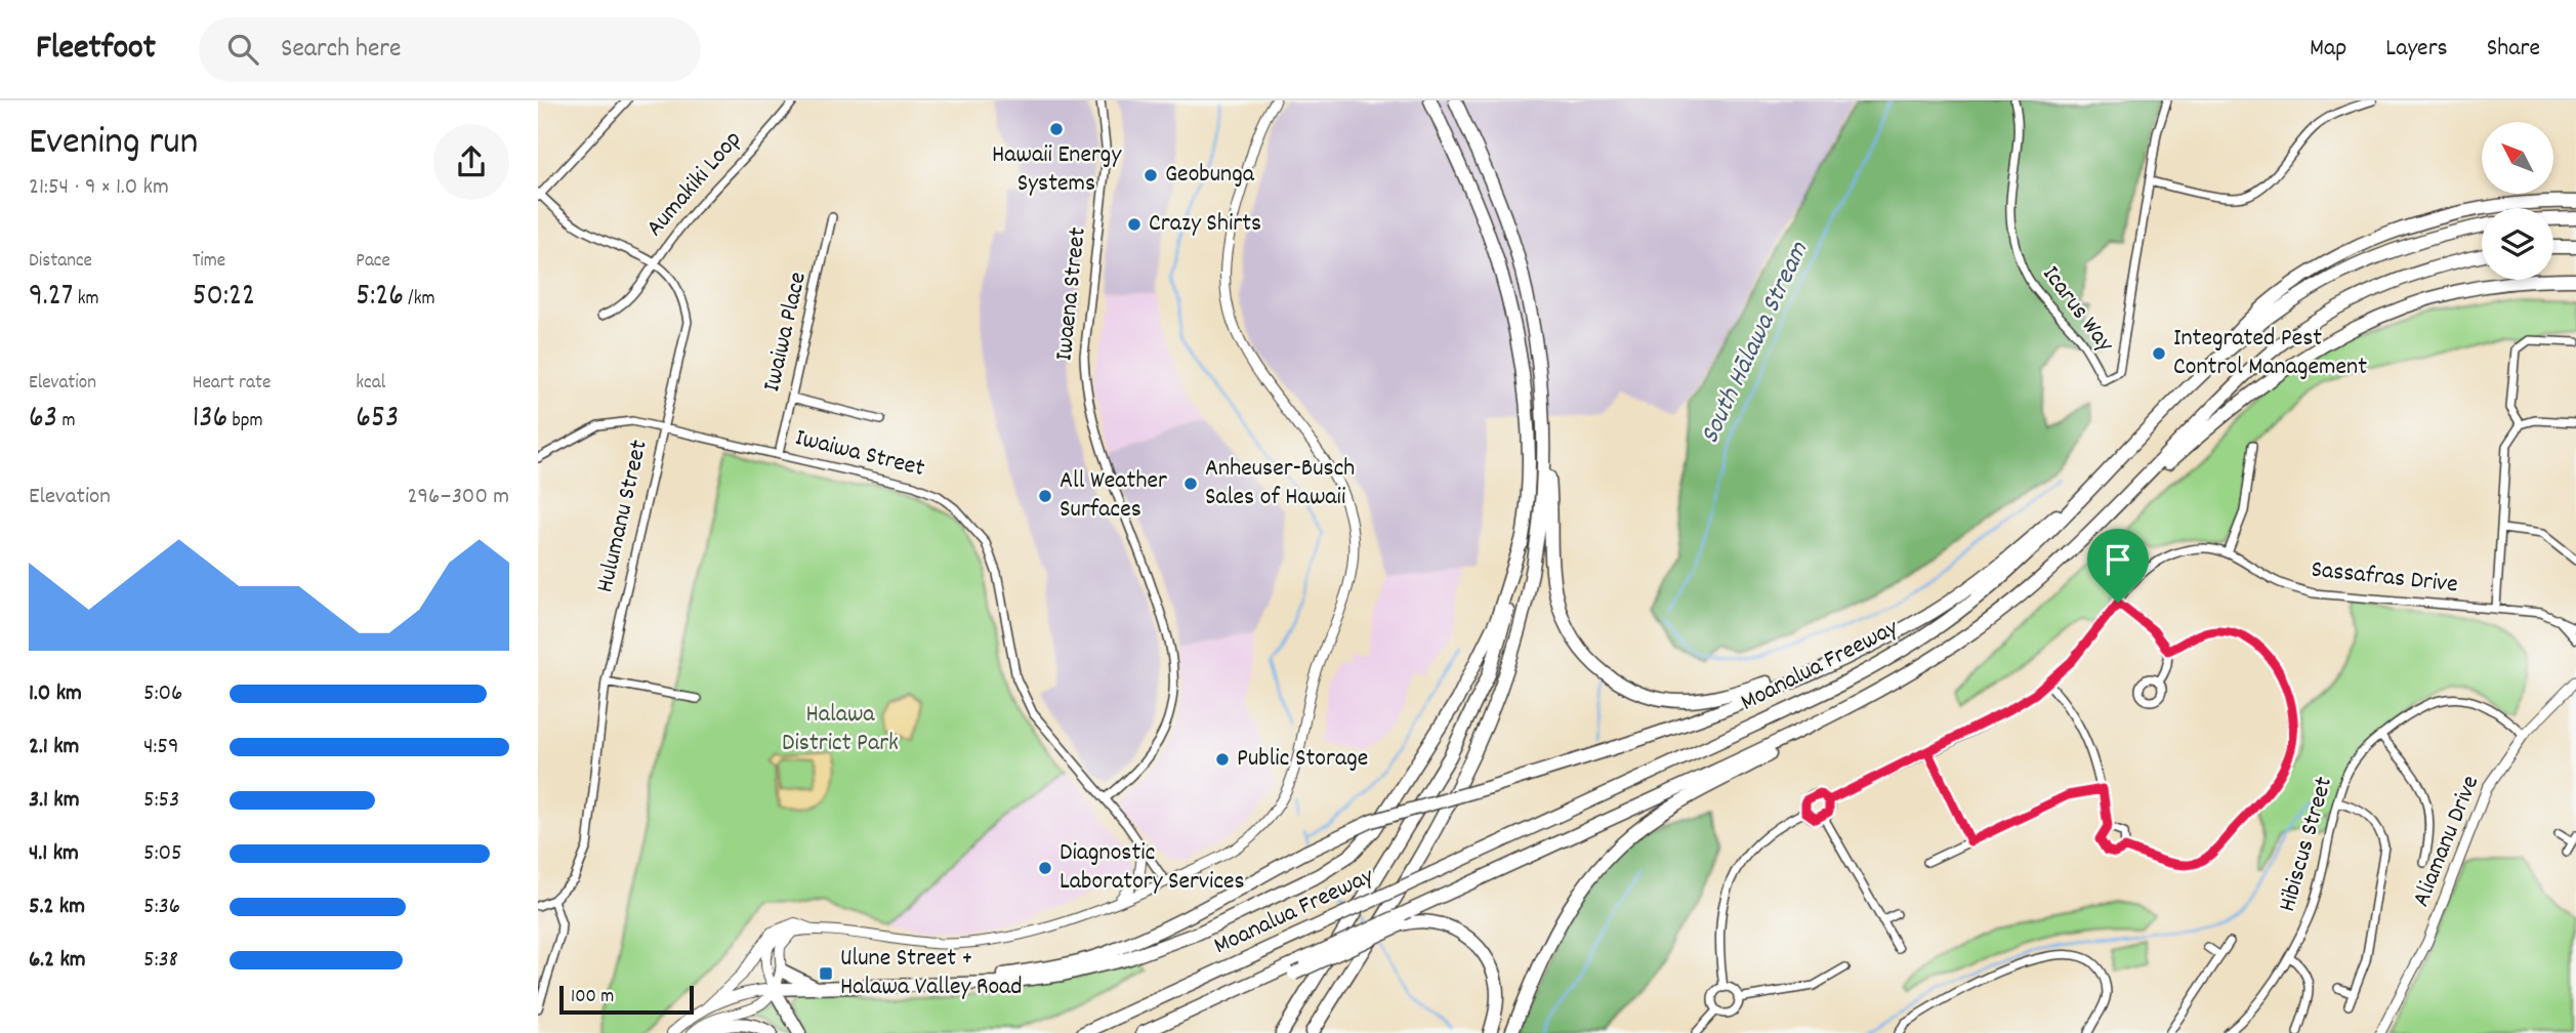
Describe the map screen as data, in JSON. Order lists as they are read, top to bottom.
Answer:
{
  "streets": {
    "highway": ["Moanalua Freeway"],
    "street": [
      "Aumakiki Loop",
      "Iwaena Street",
      "Icarus Way",
      "Iwaiwa Place",
      "Iwaiwa Street",
      "Hulumanu Street",
      "Sassafras Drive",
      "Aliamanu Drive",
      "Hibiscus Street"
    ]
  },
  "crossings": [
    ["Aumakiki Loop", "Hulumanu Street"],
    ["Iwaena Street", "Iwaiwa Street"],
    ["Iwaiwa Place", "Iwaiwa Street"],
    ["Iwaiwa Street", "Hulumanu Street"],
    ["Aliamanu Drive", "Hibiscus Street"]
  ],
  "water": ["South Hālawa Stream"],
  "parks": ["Halawa District Park"],
  "places": {
    "other": [
      "Hawaii Energy Systems",
      "Geobunga",
      "Crazy Shirts",
      "Integrated Pest Control Management",
      "Anheuser-Busch Sales of Hawaii",
      "All Weather Surfaces",
      "Public Storage",
      "Diagnostic Laboratory Services"
    ],
    "transit": ["Ulune Street + Halawa Valley Road"]
  },
  "scale_bar": "100 m",
  "north": "top left",
  "page": {
    "header": "Fleetfoot",
    "search": "Search here",
    "nav": ["Map", "Layers", "Share"],
    "heading": ["Evening run", "21:54 · 9 × 1.0 km"],
    "stats": [
      ["Distance", "9.27 km"],
      ["Time", "50:22"],
      ["Pace", "5:26 /km"],
      ["Elevation", "63 m"],
      ["Heart rate", "136 bpm"],
      ["kcal", "653"]
    ],
    "chart": ["Elevation", "296–300 m"],
    "list": [
      {
        "name": "1.0 km",
        "note": "5:06"
      },
      {
        "name": "2.1 km",
        "note": "4:59"
      },
      {
        "name": "3.1 km",
        "note": "5:53"
      },
      {
        "name": "4.1 km",
        "note": "5:05"
      },
      {
        "name": "5.2 km",
        "note": "5:36"
      },
      {
        "name": "6.2 km",
        "note": "5:38"
      }
    ],
    "scale": "100 m"
  }
}
